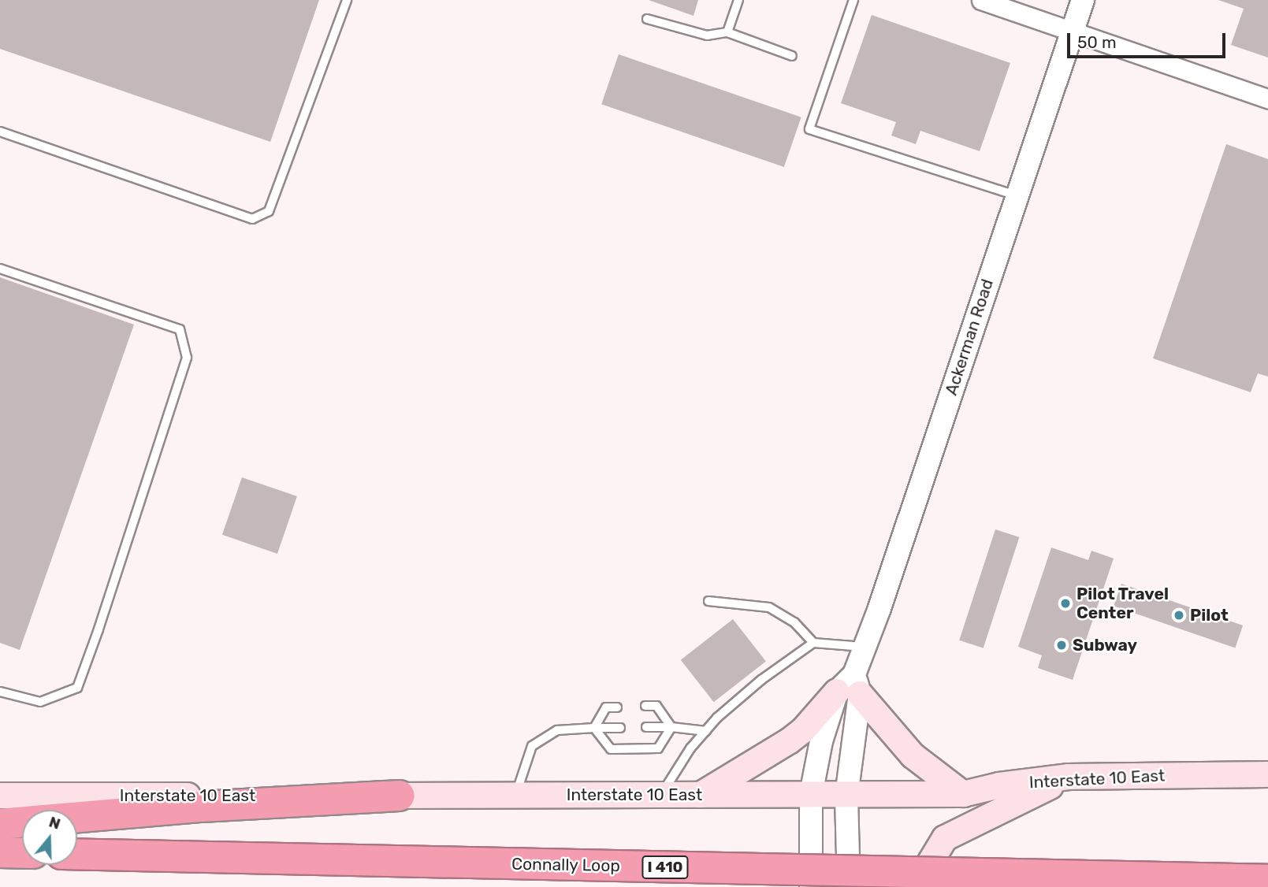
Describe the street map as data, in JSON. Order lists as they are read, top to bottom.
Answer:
{
  "streets": {
    "highway": ["Connally Loop", "I 410"],
    "main road": ["Interstate 10 East"],
    "street": ["Ackerman Road"]
  },
  "crossings": [
    ["Ackerman Road", "Interstate 10 East"]
  ],
  "places": ["Pilot Travel Center", "Pilot", "Subway"],
  "scale_bar": "50 m",
  "north": "top"
}
